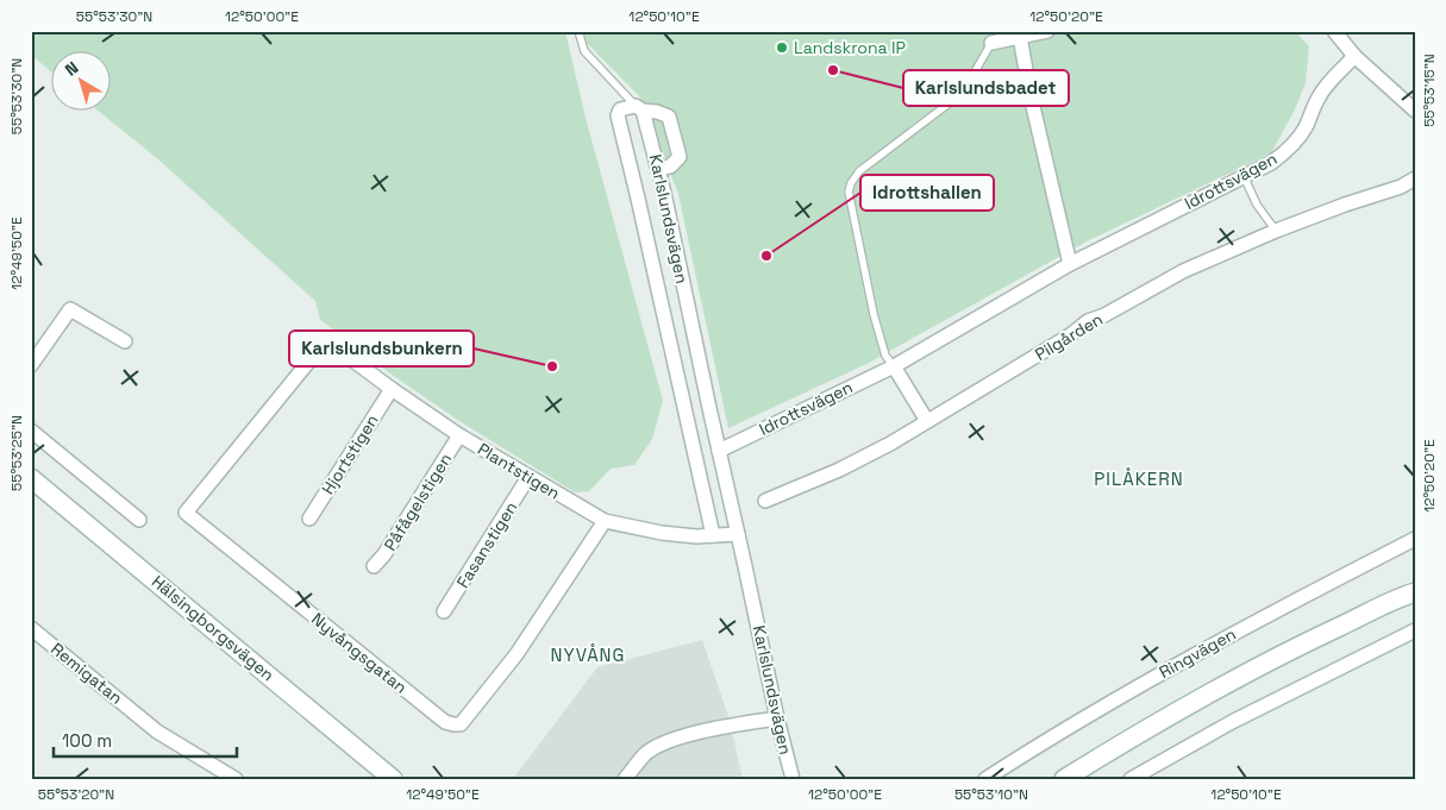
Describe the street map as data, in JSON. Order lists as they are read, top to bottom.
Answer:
{
  "streets": {
    "main road": ["Hälsingborgsvägen"],
    "street": [
      "Idrottsvägen",
      "Karlslundsvägen",
      "Pilgården",
      "Hjortstigen",
      "Plantstigen",
      "Påfågelstigen",
      "Fasanstigen",
      "Nyvångsgatan",
      "Ringvägen",
      "Remigatan"
    ]
  },
  "crossings": [
    ["Idrottsvägen", "Karlslundsvägen"],
    ["Karlslundsvägen", "Plantstigen"],
    ["Hjortstigen", "Plantstigen"],
    ["Plantstigen", "Påfågelstigen"],
    ["Plantstigen", "Fasanstigen"],
    ["Plantstigen", "Nyvångsgatan"]
  ],
  "districts": ["PILÅKERN", "NYVÅNG"],
  "places": [
    "Landskrona IP",
    "Karlslundsbadet",
    "Idrottshallen",
    "Karlslundsbunkern"
  ],
  "scale_bar": "100 m",
  "north": "top left",
  "coordinates": [
    "55°53'30\"N",
    "12°50'00\"E",
    "12°50'10\"E",
    "12°50'20\"E",
    "55°53'15\"N",
    "12°49'50\"E",
    "55°53'25\"N",
    "55°53'20\"N",
    "55°53'10\"N"
  ]
}
